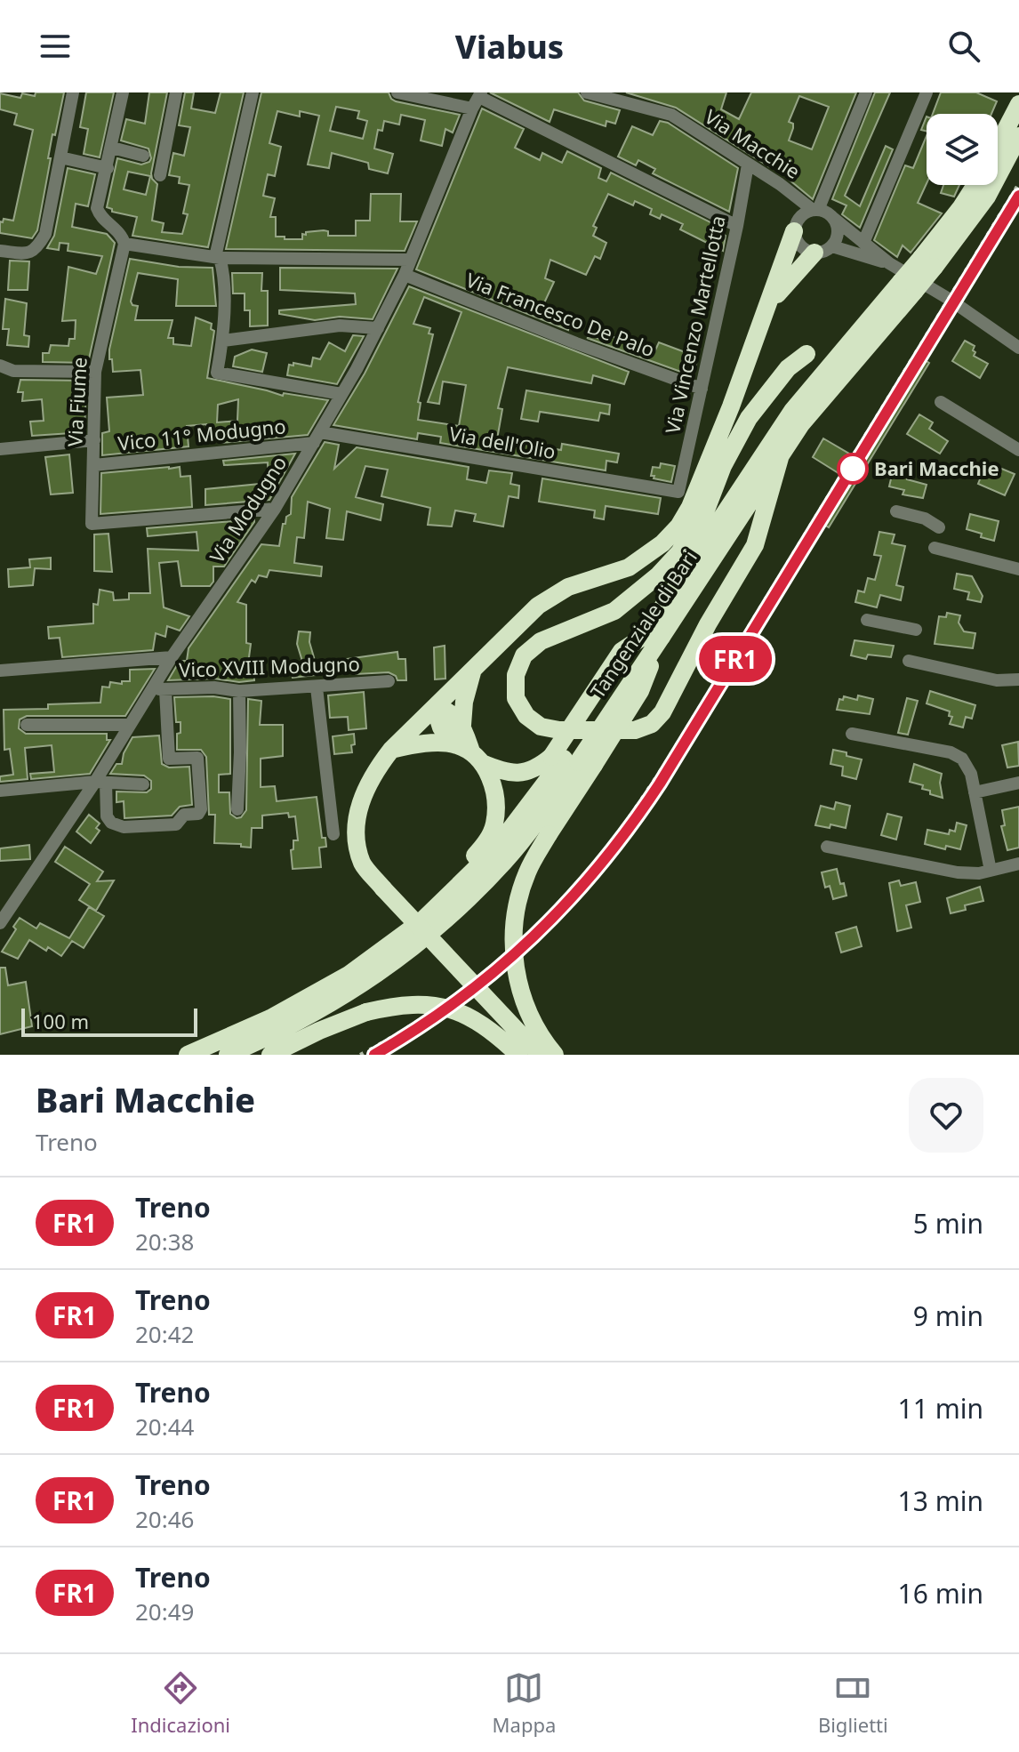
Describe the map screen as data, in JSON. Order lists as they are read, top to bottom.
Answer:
{
  "streets": {
    "highway": ["Tangenziale di Bari"],
    "street": [
      "Via Macchie",
      "Via Francesco De Palo",
      "Via Vincenzo Martellotta",
      "Via Fiume",
      "Vico 11° Modugno",
      "Via dell'Olio",
      "Via Modugno",
      "Vico XVIII Modugno"
    ]
  },
  "crossings": [
    ["Via Macchie", "Via Vincenzo Martellotta"],
    ["Via Francesco De Palo", "Via Vincenzo Martellotta"],
    ["Via Francesco De Palo", "Via Modugno"],
    ["Via Vincenzo Martellotta", "Via dell'Olio"],
    ["Via Fiume", "Vico 11° Modugno"],
    ["Via Fiume", "Via Modugno"],
    ["Vico 11° Modugno", "Via dell'Olio"],
    ["Vico 11° Modugno", "Via Modugno"],
    ["Via dell'Olio", "Via Modugno"],
    ["Via Modugno", "Vico XVIII Modugno"]
  ],
  "places": ["Bari Macchie"],
  "scale_bar": "100 m",
  "page": {
    "header": "Viabus",
    "on_map": "FR1",
    "scale": "100 m",
    "heading": ["Bari Macchie", "Treno"],
    "list": [
      {
        "mark": "FR1",
        "name": "Treno",
        "note": "20:38",
        "value": "5 min"
      },
      {
        "mark": "FR1",
        "name": "Treno",
        "note": "20:42",
        "value": "9 min"
      },
      {
        "mark": "FR1",
        "name": "Treno",
        "note": "20:44",
        "value": "11 min"
      },
      {
        "mark": "FR1",
        "name": "Treno",
        "note": "20:46",
        "value": "13 min"
      },
      {
        "mark": "FR1",
        "name": "Treno",
        "note": "20:49",
        "value": "16 min"
      }
    ],
    "tabs": ["Indicazioni", "Mappa", "Biglietti"]
  }
}
